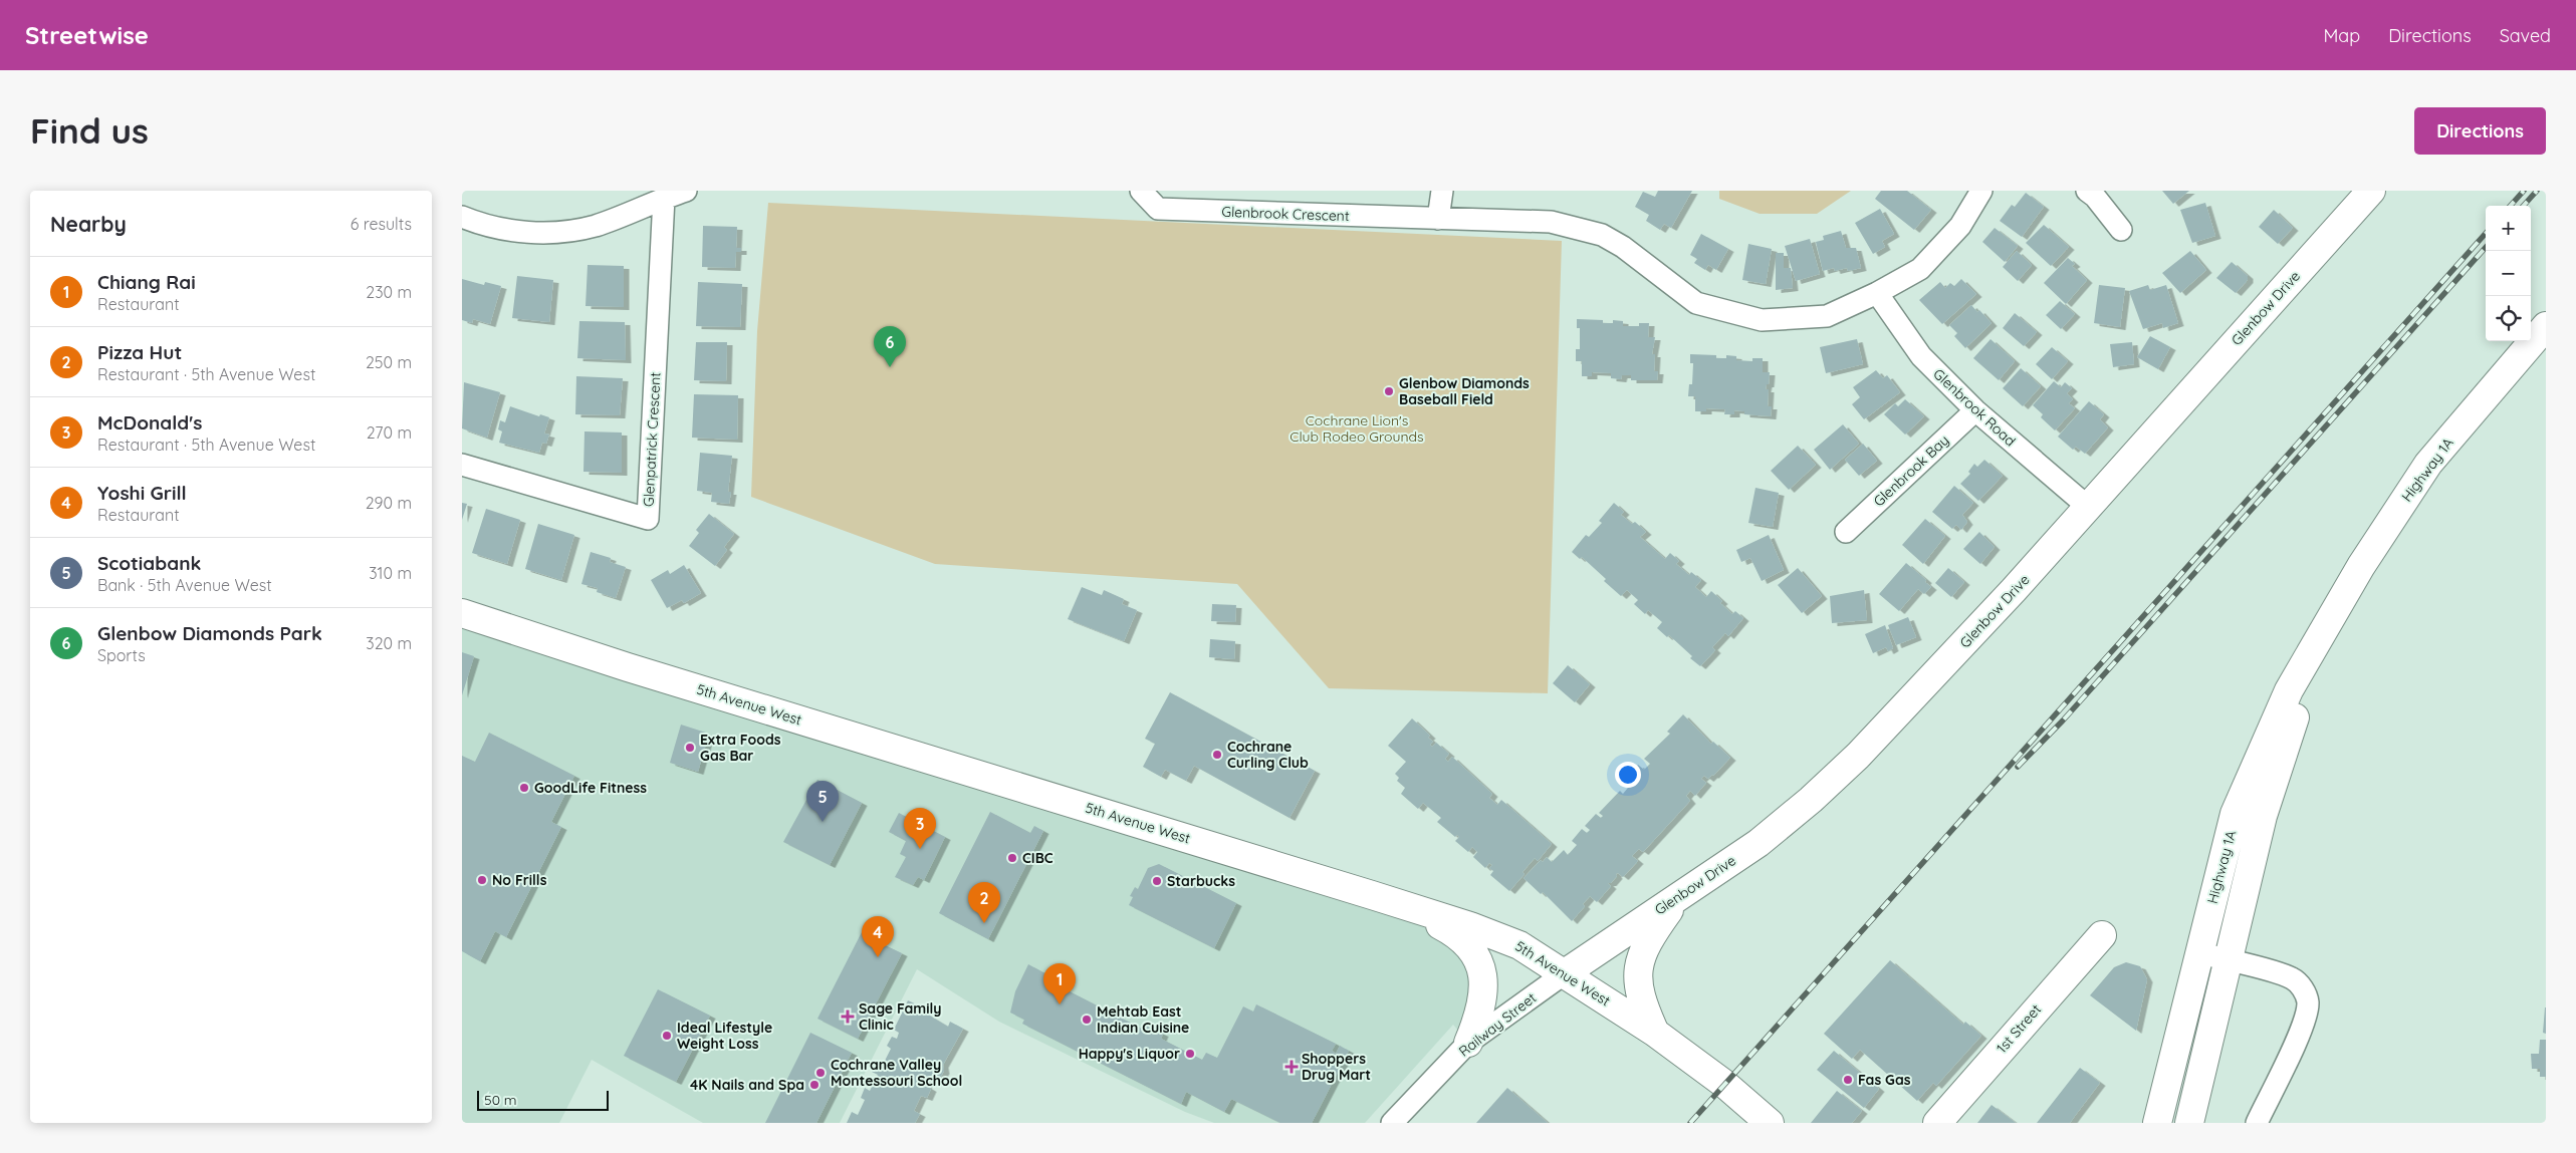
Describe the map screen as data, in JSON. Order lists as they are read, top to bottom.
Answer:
{
  "streets": {
    "street": [
      "Glenbrook Crescent",
      "Glenbow Drive",
      "Glenbrook Road",
      "Glenpatrick Crescent",
      "Highway 1A",
      "Glenbrook Bay",
      "5th Avenue West",
      "Railway Street",
      "1st Street"
    ]
  },
  "crossings": [
    ["Glenbrook Crescent", "Glenbrook Road"],
    ["Glenbow Drive", "Glenbrook Road"],
    ["Glenbow Drive", "5th Avenue West"],
    ["Glenbow Drive", "Railway Street"],
    ["Glenbrook Road", "Glenbrook Bay"],
    ["5th Avenue West", "Railway Street"]
  ],
  "parks": ["Cochrane Lion's Club Rodeo Grounds"],
  "places": {
    "other": [
      "Glenbow Diamonds Baseball Field",
      "Extra Foods Gas Bar",
      "Cochrane Curling Club",
      "GoodLife Fitness",
      "CIBC",
      "No Frills",
      "Starbucks",
      "Mehtab East Indian Cuisine",
      "Ideal Lifestyle Weight Loss",
      "Happy's Liquor",
      "Cochrane Valley Montessouri School",
      "Fas Gas",
      "4K Nails and Spa"
    ],
    "health": ["Sage Family Clinic", "Shoppers Drug Mart"]
  },
  "scale_bar": "50 m",
  "page": {
    "header": "Streetwise",
    "nav": ["Map", "Directions", "Saved"],
    "buttons": "Directions",
    "title": "Find us",
    "heading": ["Nearby", "6 results"],
    "map_buttons": ["+", "−"],
    "list": [
      {
        "mark": "1",
        "name": "Chiang Rai",
        "note": "Restaurant",
        "value": "230 m"
      },
      {
        "mark": "2",
        "name": "Pizza Hut",
        "note": "Restaurant · 5th Avenue West",
        "value": "250 m"
      },
      {
        "mark": "3",
        "name": "McDonald's",
        "note": "Restaurant · 5th Avenue West",
        "value": "270 m"
      },
      {
        "mark": "4",
        "name": "Yoshi Grill",
        "note": "Restaurant",
        "value": "290 m"
      },
      {
        "mark": "5",
        "name": "Scotiabank",
        "note": "Bank · 5th Avenue West",
        "value": "310 m"
      },
      {
        "mark": "6",
        "name": "Glenbow Diamonds Park",
        "note": "Sports",
        "value": "320 m"
      }
    ],
    "pins": [
      "6",
      "5",
      "3",
      "2",
      "4",
      "1"
    ],
    "scale": "50 m"
  }
}
